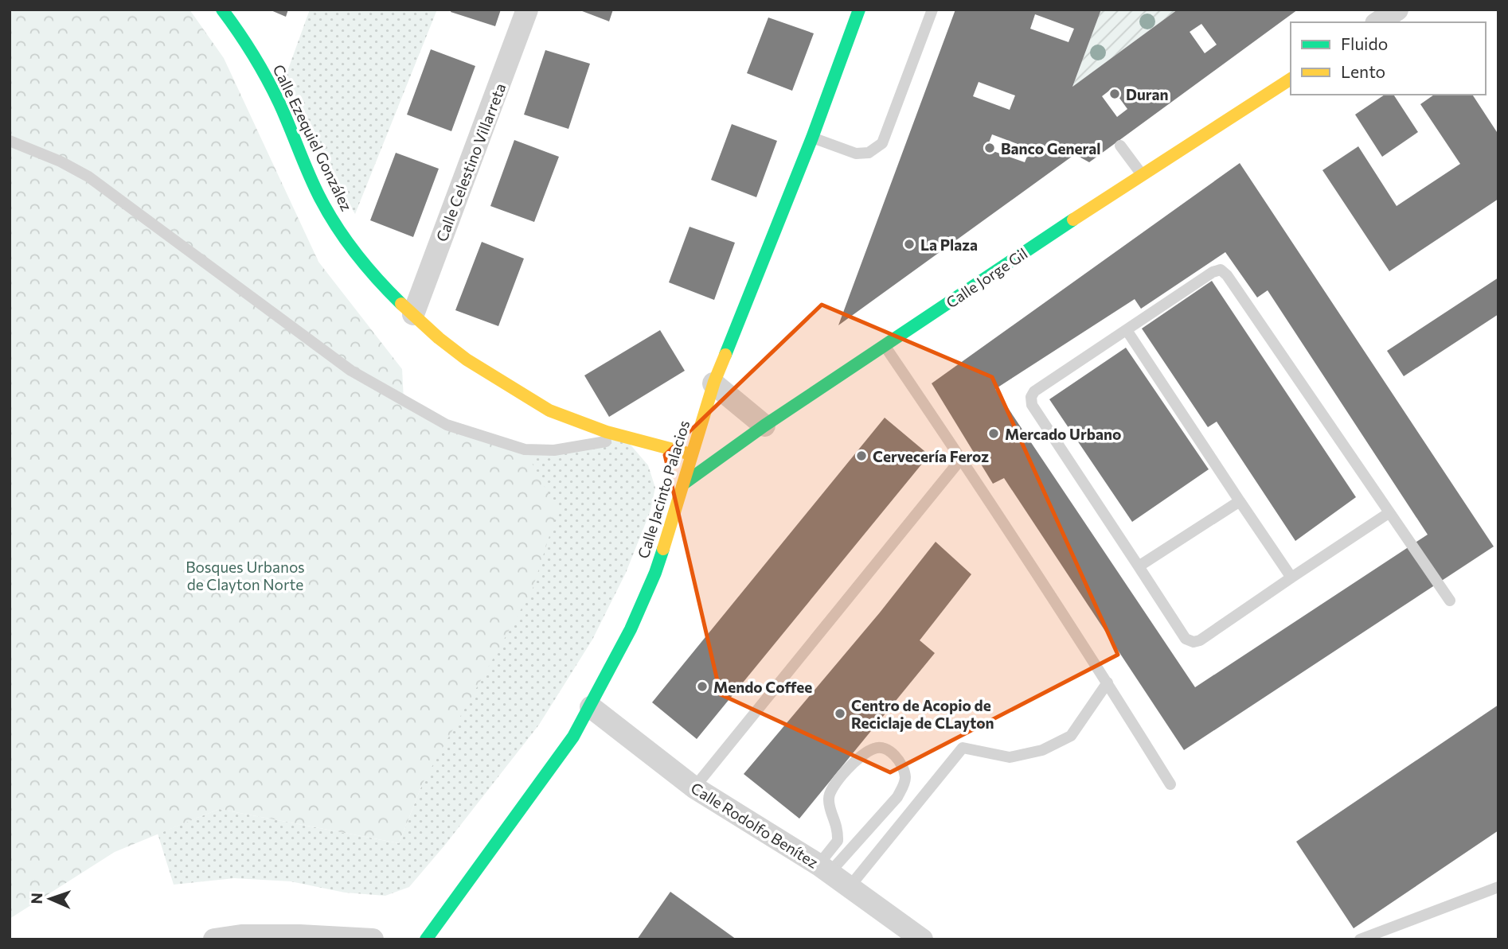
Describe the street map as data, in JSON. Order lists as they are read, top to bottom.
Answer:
{
  "streets": {
    "street": [
      "Calle Ezequiel González",
      "Calle Celestino Villarreta",
      "Calle Jorge Gil",
      "Calle Jacinto Palacios",
      "Calle Rodolfo Benítez"
    ]
  },
  "crossings": [
    ["Calle Ezequiel González", "Calle Celestino Villarreta"],
    ["Calle Ezequiel González", "Calle Jacinto Palacios"],
    ["Calle Jorge Gil", "Calle Jacinto Palacios"],
    ["Calle Jacinto Palacios", "Calle Rodolfo Benítez"]
  ],
  "parks": ["Bosques Urbanos de Clayton Norte"],
  "places": [
    "Duran",
    "Banco General",
    "La Plaza",
    "Mercado Urbano",
    "Cervecería Feroz",
    "Mendo Coffee",
    "Centro de Acopio de Reciclaje de CLayton"
  ],
  "legend": ["Fluido", "Lento"],
  "north": "left"
}
